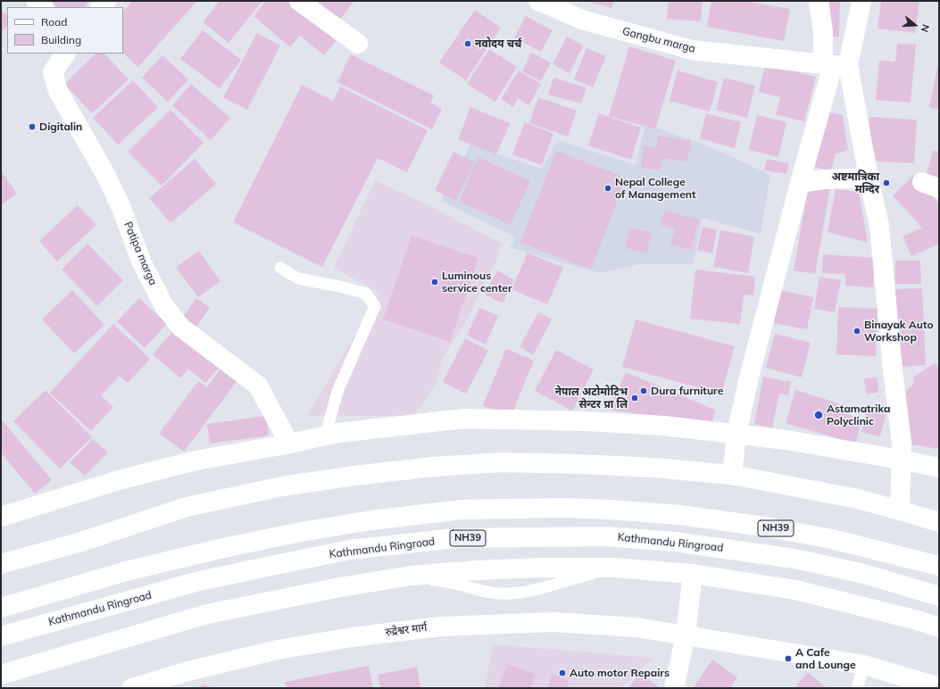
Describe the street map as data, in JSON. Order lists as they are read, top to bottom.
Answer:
{
  "streets": {
    "main road": [
      "Gangbu marga",
      "Patipa marga",
      "NH39",
      "Kathmandu Ringroad",
      "रुद्रेश्वर मार्ग"
    ]
  },
  "places": [
    "नवोदय चर्च",
    "Digitalin",
    "अष्टमात्रिका मन्दिर",
    "Nepal College of Management",
    "Luminous service center",
    "Binayak Auto Workshop",
    "Dura furniture",
    "नेपाल अटोमोटिभ सेन्टर प्रा लि",
    "Astamatrika Polyclinic",
    "A Cafe and Lounge",
    "Auto motor Repairs"
  ],
  "legend": ["Road", "Building"],
  "north": "right"
}
